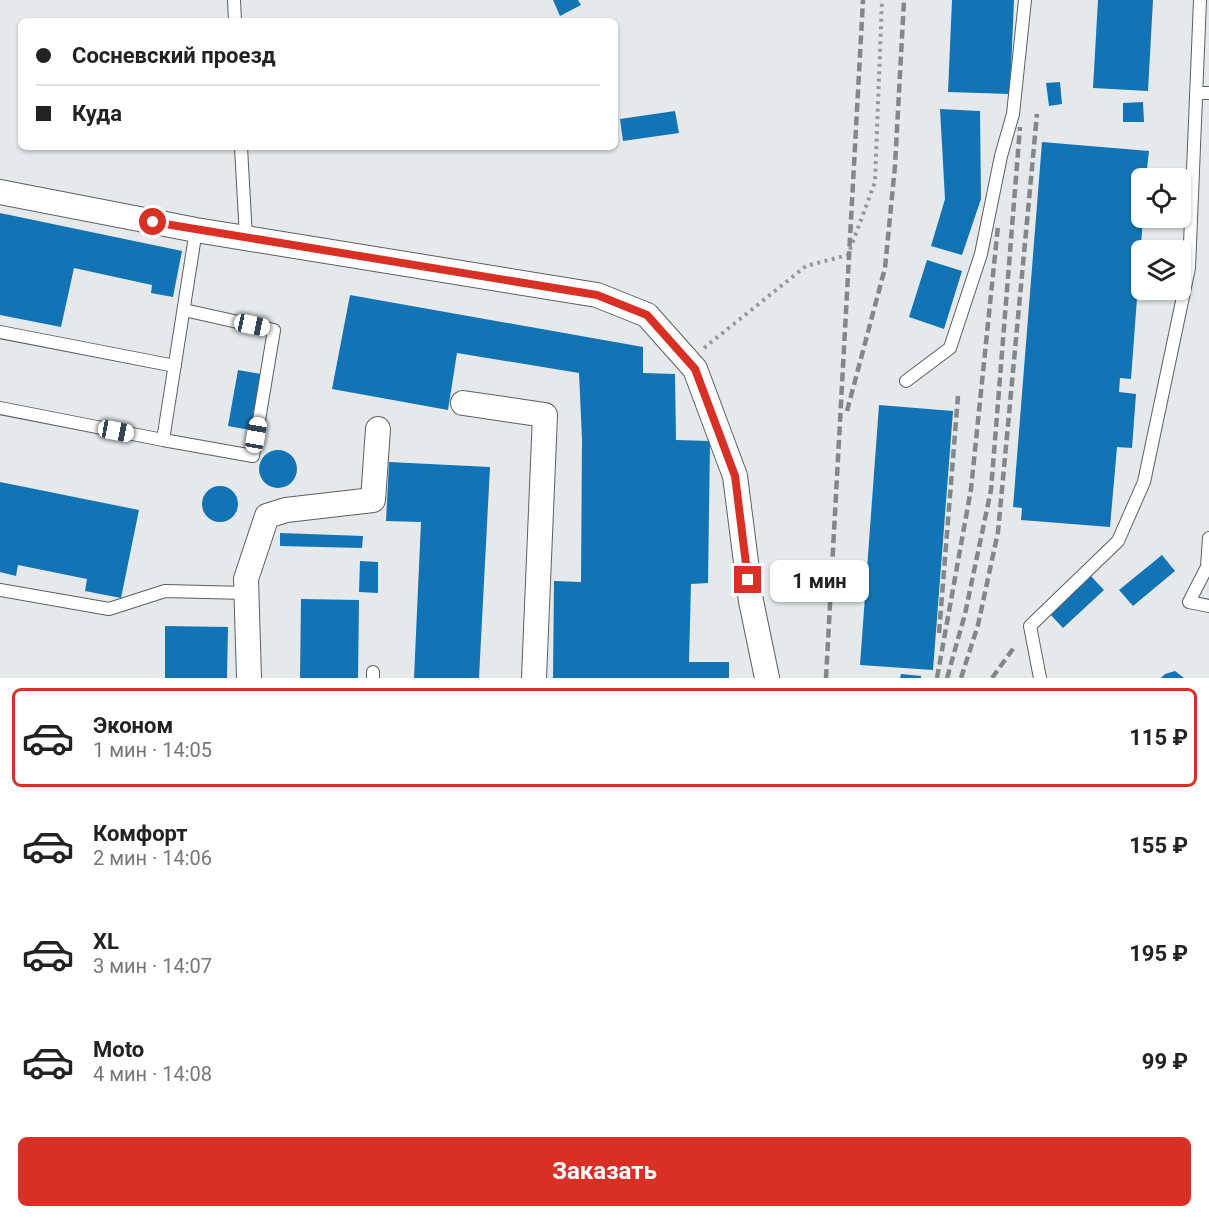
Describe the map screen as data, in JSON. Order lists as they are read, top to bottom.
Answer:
{
  "page": {
    "banner": ["Сосневский проезд", "Куда"],
    "bubble": "1 мин",
    "list": [
      {
        "name": "Эконом",
        "note": "1 мин · 14:05",
        "value": "115 ₽"
      },
      {
        "name": "Комфорт",
        "note": "2 мин · 14:06",
        "value": "155 ₽"
      },
      {
        "name": "XL",
        "note": "3 мин · 14:07",
        "value": "195 ₽"
      },
      {
        "name": "Moto",
        "note": "4 мин · 14:08",
        "value": "99 ₽"
      }
    ],
    "buttons": "Заказать"
  }
}
